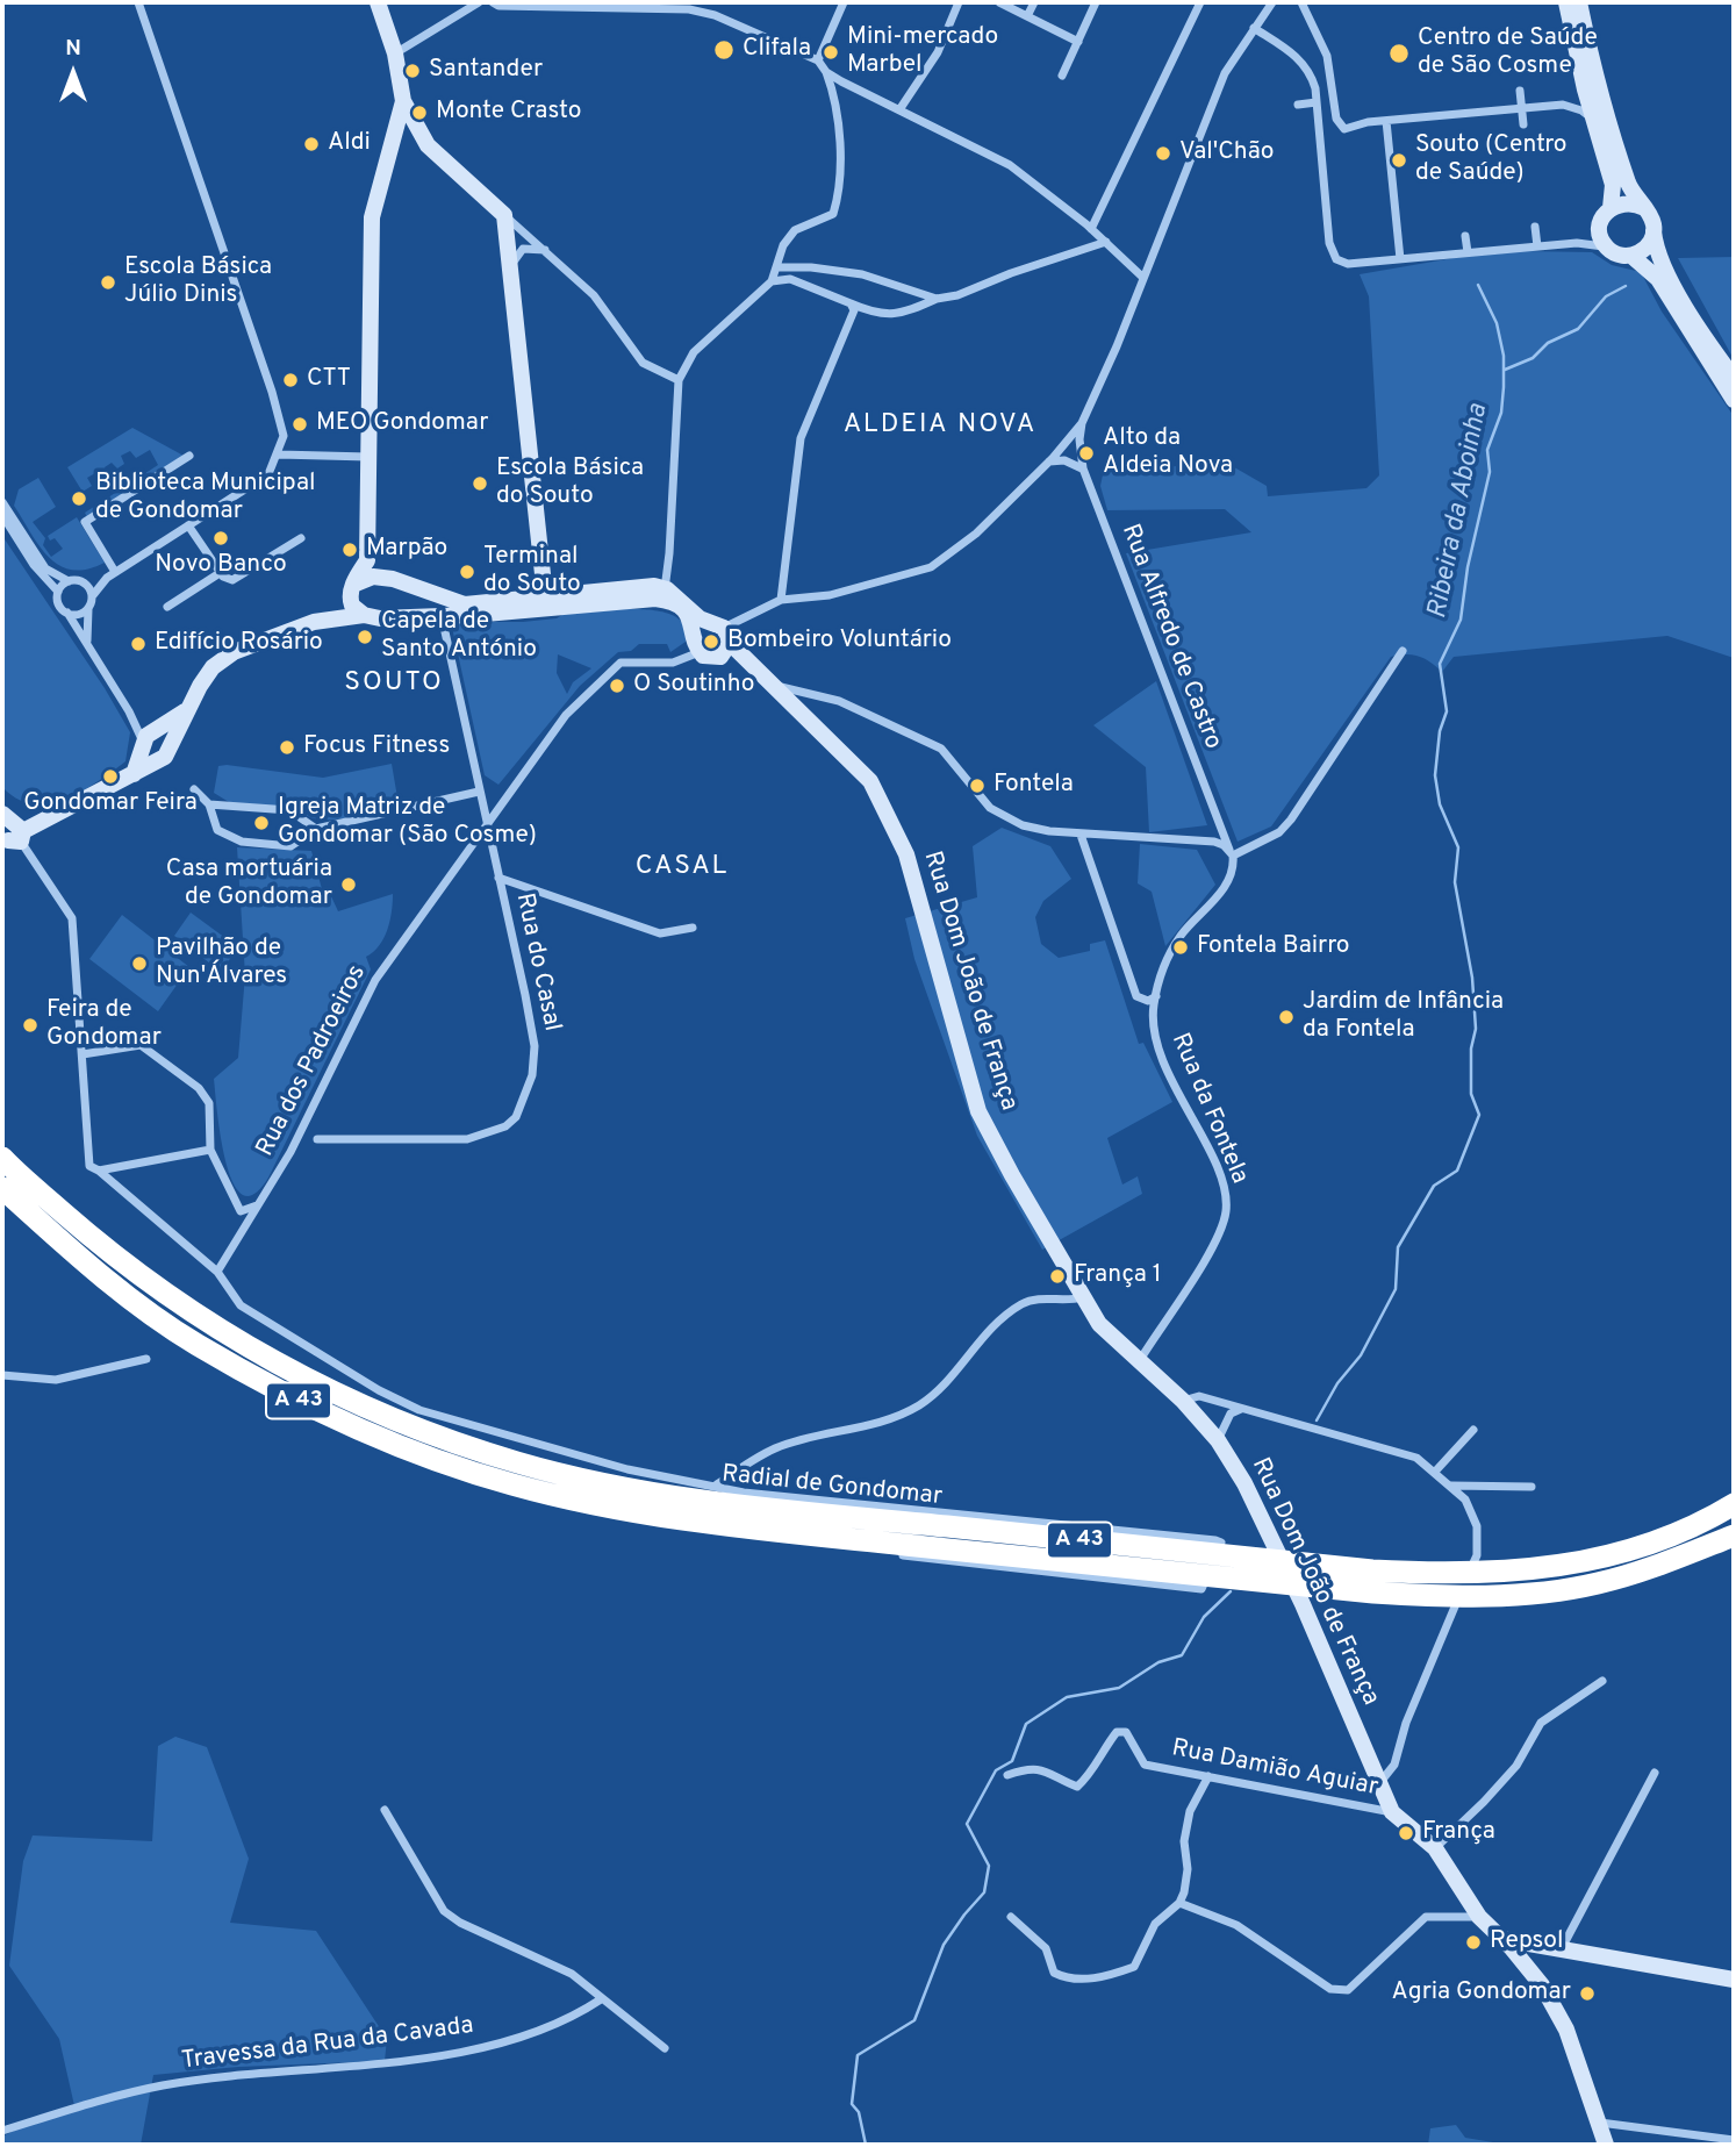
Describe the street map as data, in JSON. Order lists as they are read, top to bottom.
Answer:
{
  "streets": {
    "highway": ["A 43", "Radial de Gondomar"],
    "main road": ["Rua Dom João de França"],
    "street": [
      "Rua Alfredo de Castro",
      "Rua do Casal",
      "Rua dos Padroeiros",
      "Rua da Fontela",
      "Rua Damião Aguiar",
      "Travessa da Rua da Cavada"
    ]
  },
  "crossings": [
    ["Rua Alfredo de Castro", "Rua da Fontela"],
    ["Rua do Casal", "Rua dos Padroeiros"],
    ["Rua Dom João de França", "Rua dos Padroeiros"],
    ["Rua Dom João de França", "Rua da Fontela"],
    ["Rua Dom João de França", "Rua Damião Aguiar"]
  ],
  "districts": ["ALDEIA NOVA", "SOUTO", "CASAL"],
  "water": ["Ribeira da Aboinha"],
  "places": [
    "Clifala",
    "Mini-mercado Marbel",
    "Centro de Saúde de São Cosme",
    "Santander",
    "Monte Crasto",
    "Aldi",
    "Val'Chão",
    "Souto (Centro de Saúde)",
    "Escola Básica Júlio Dinis",
    "CTT",
    "MEO Gondomar",
    "Alto da Aldeia Nova",
    "Escola Básica do Souto",
    "Biblioteca Municipal de Gondomar",
    "Novo Banco",
    "Marpão",
    "Terminal do Souto",
    "Capela de Santo António",
    "Bombeiro Voluntário",
    "Edifício Rosário",
    "O Soutinho",
    "Focus Fitness",
    "Gondomar Feira",
    "Fontela",
    "Igreja Matriz de Gondomar (São Cosme)",
    "Casa mortuária de Gondomar",
    "Fontela Bairro",
    "Pavilhão de Nun'Álvares",
    "Jardim de Infância da Fontela",
    "Feira de Gondomar",
    "França 1",
    "França",
    "Repsol",
    "Agria Gondomar"
  ],
  "north": "top"
}
